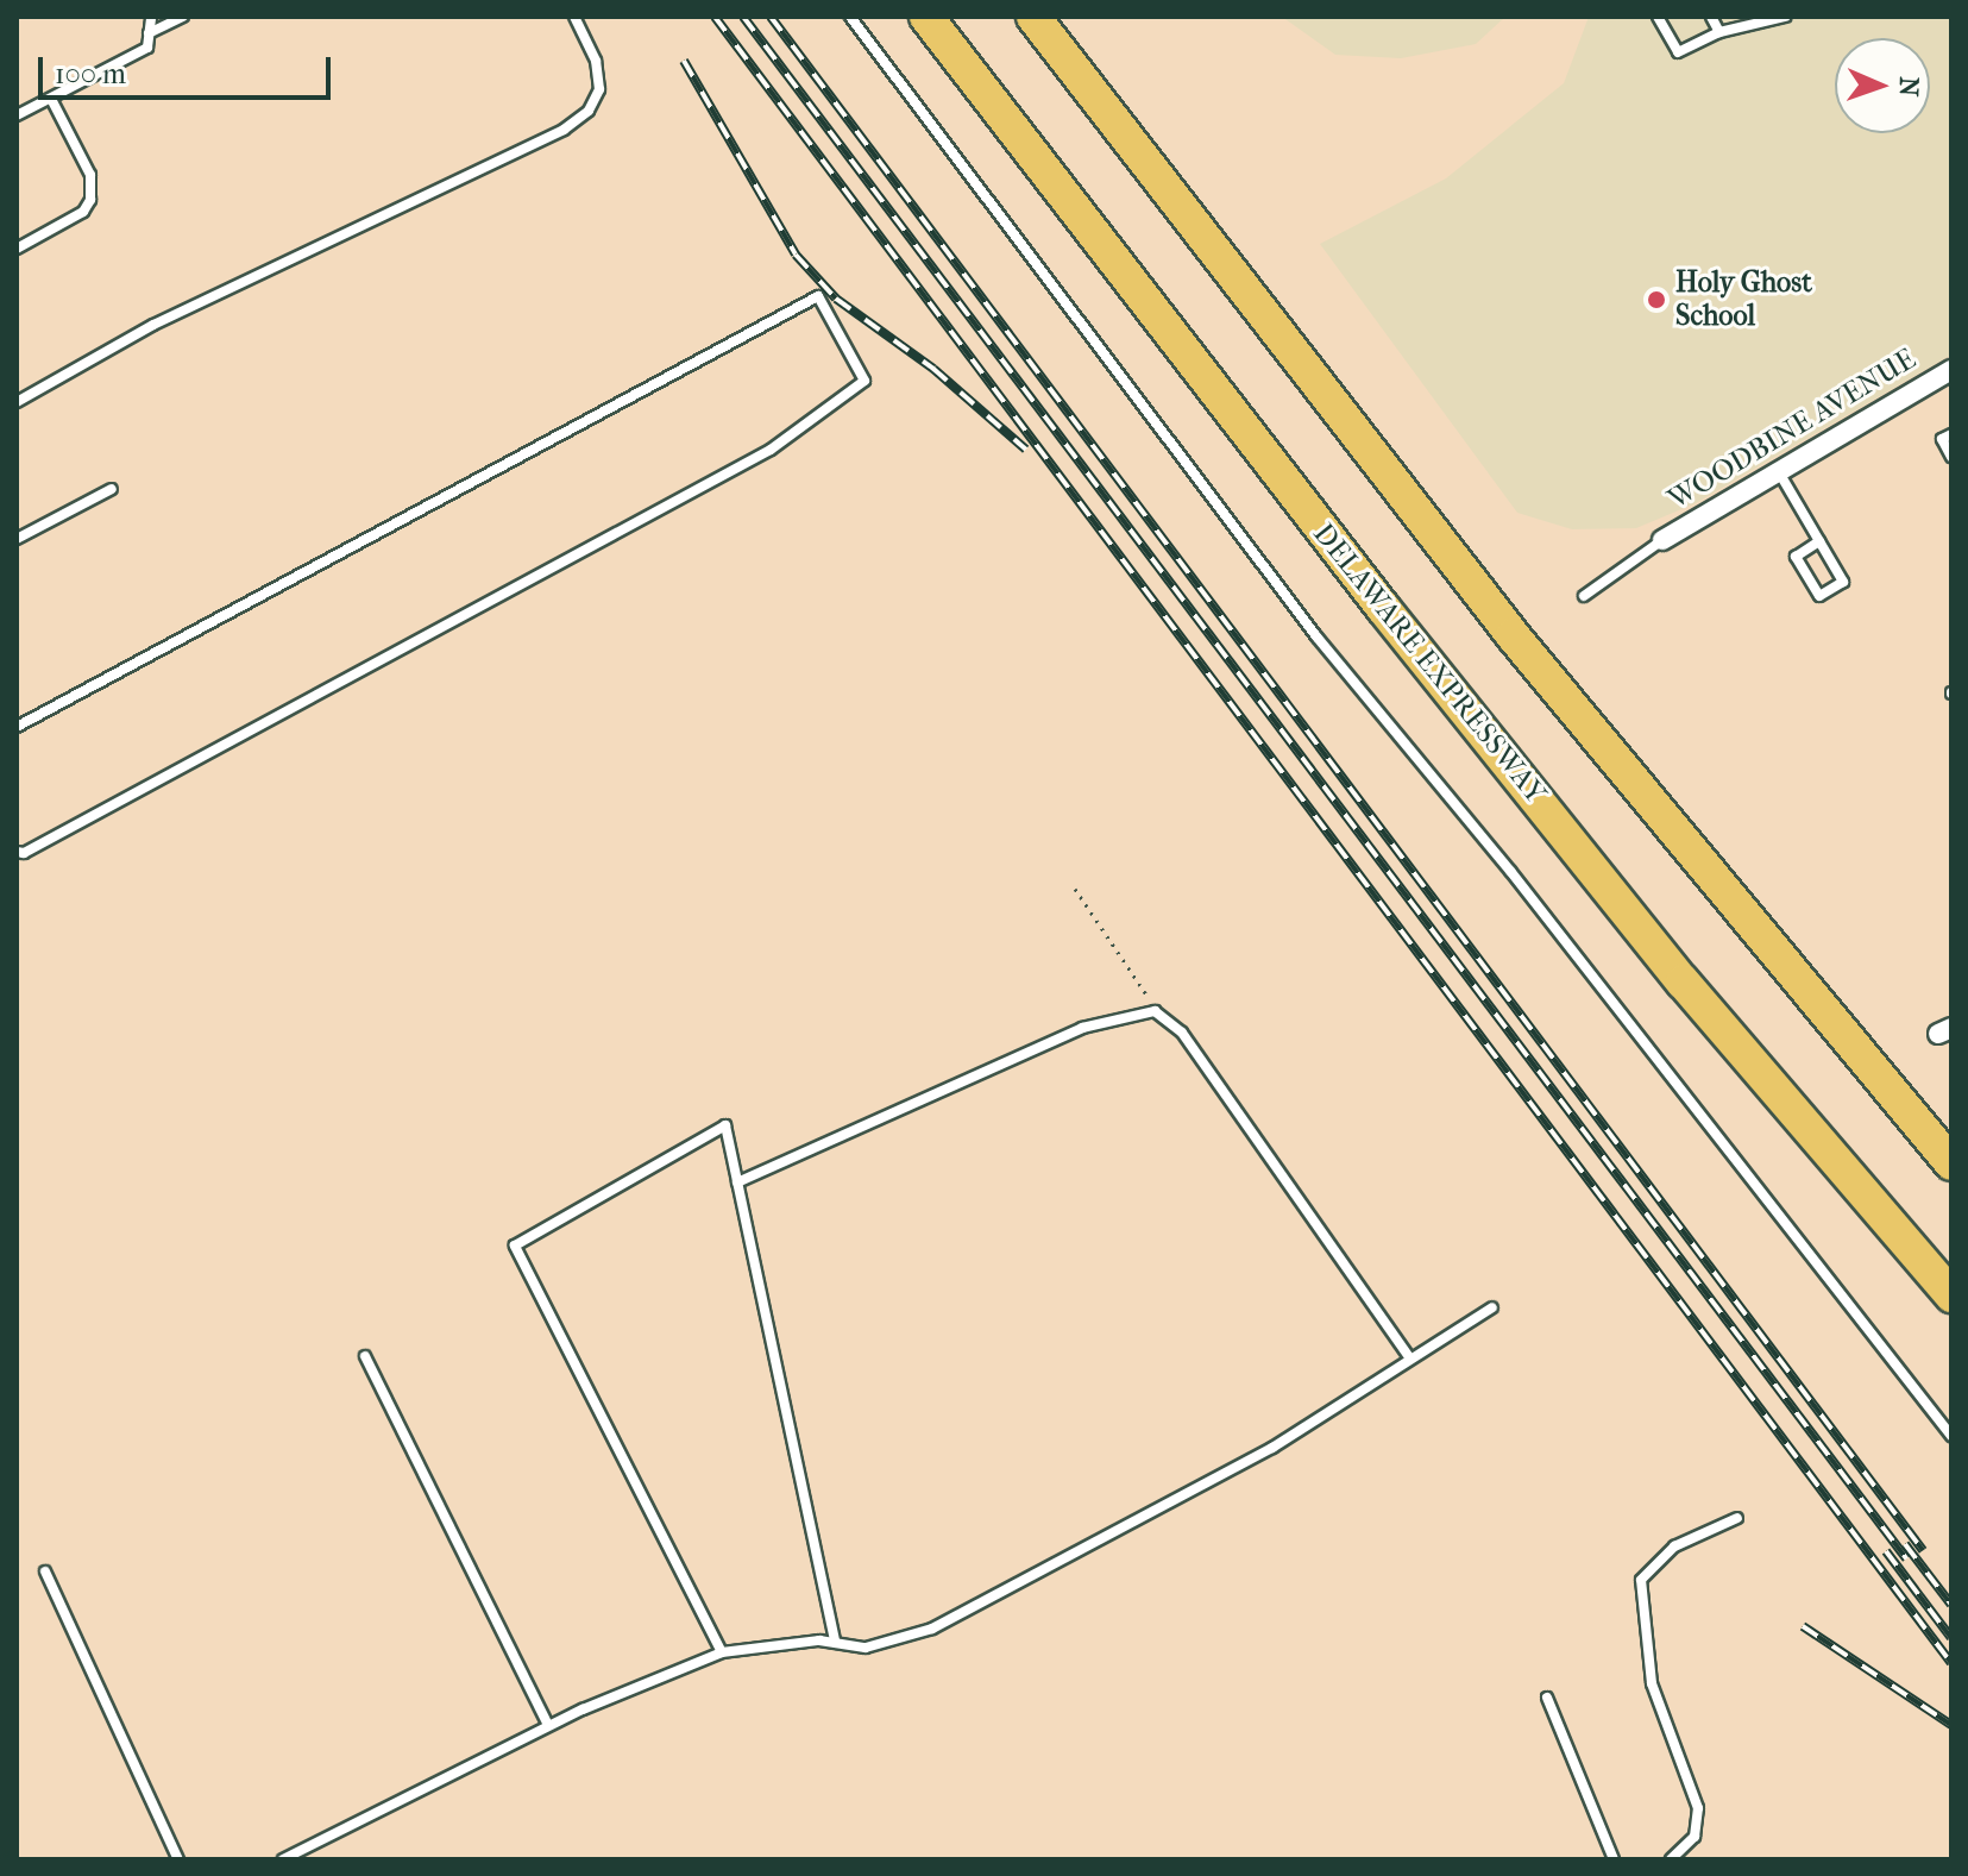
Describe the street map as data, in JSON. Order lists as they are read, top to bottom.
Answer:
{
  "streets": {
    "highway": ["DELAWARE EXPRESSWAY"],
    "street": ["WOODBINE AVENUE"]
  },
  "places": ["Holy Ghost School"],
  "scale_bar": "100 m",
  "north": "right"
}
